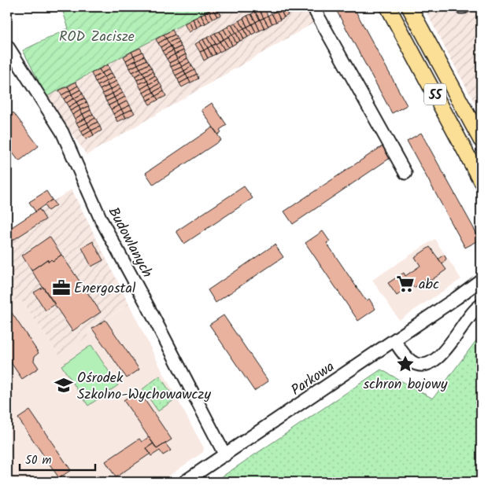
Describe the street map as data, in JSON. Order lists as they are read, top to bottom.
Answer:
{
  "streets": {
    "main road": ["55"],
    "street": ["Budowlanych", "Parkowa"]
  },
  "crossings": [
    ["Budowlanych", "Parkowa"]
  ],
  "parks": ["ROD Zacisze"],
  "places": {
    "supermarket": ["abc"],
    "office": ["Energostal"],
    "place": ["schron bojowy"],
    "school or university": ["Ośrodek Szkolno-Wychowawczy"]
  },
  "scale_bar": "50 m"
}
